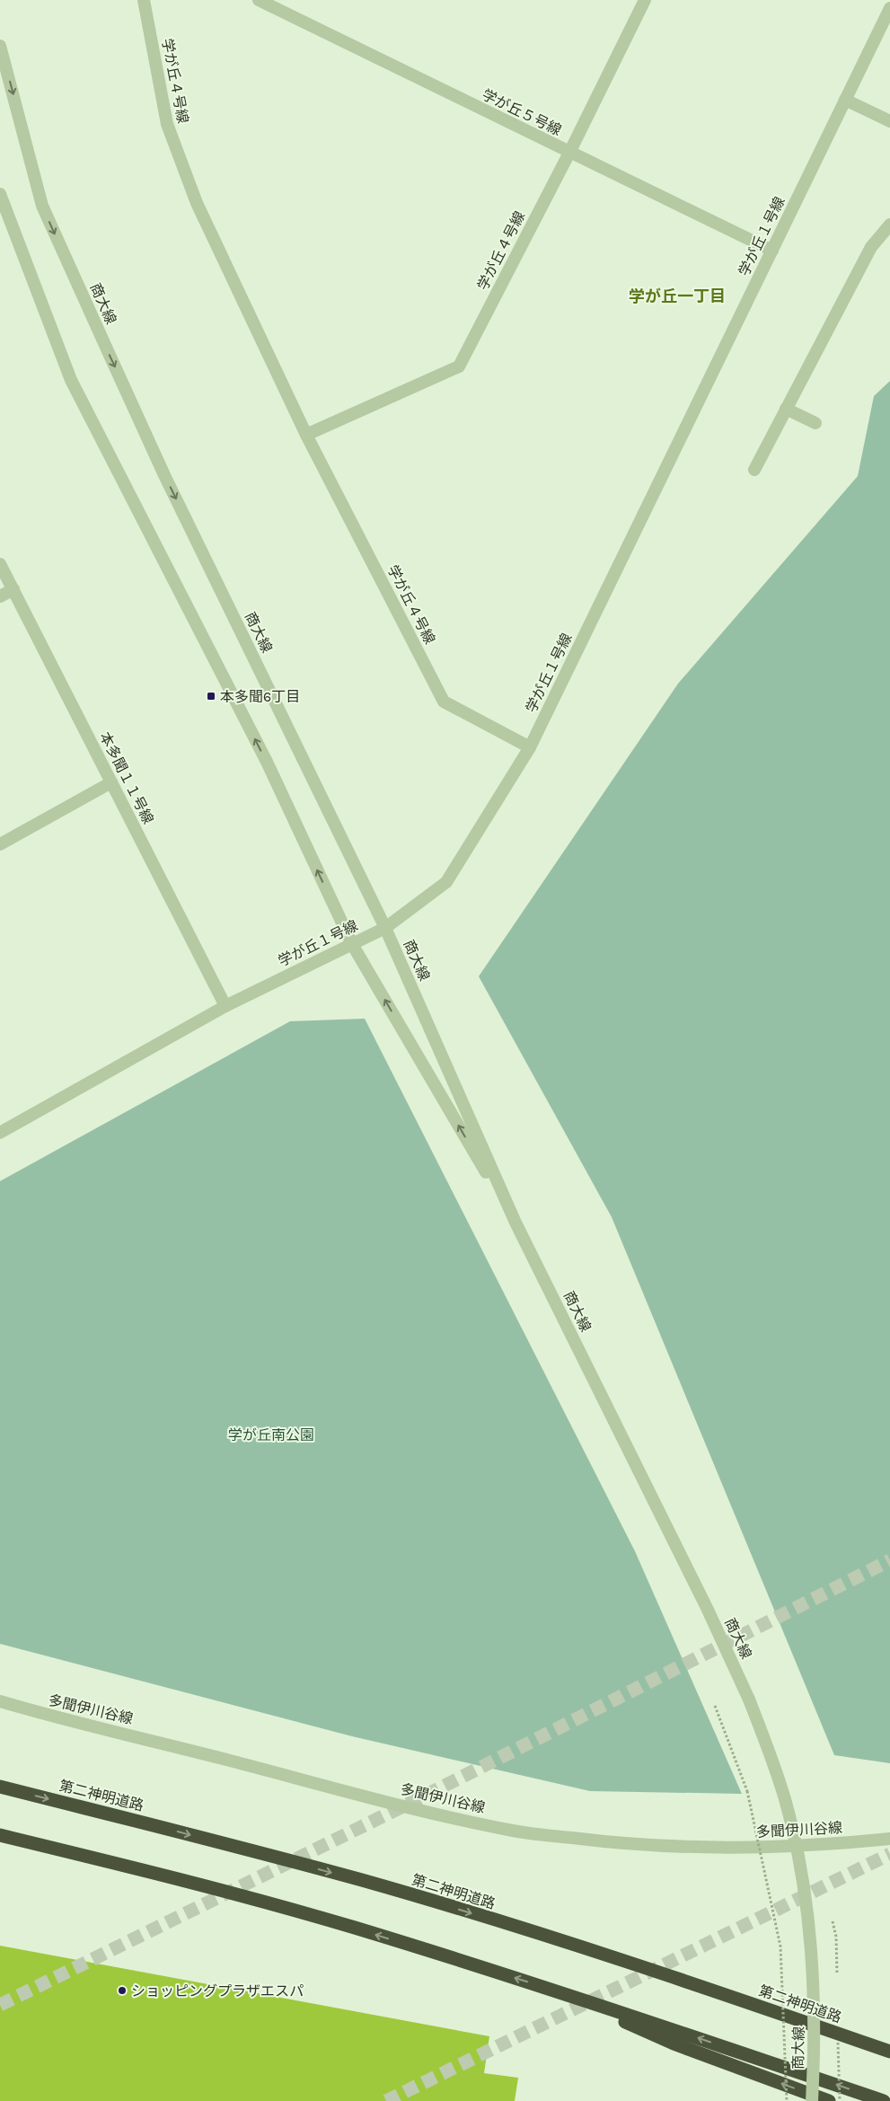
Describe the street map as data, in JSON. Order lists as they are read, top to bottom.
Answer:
{
  "streets": {
    "highway": ["第二神明道路"],
    "street": [
      "学が丘４号線",
      "学が丘５号線",
      "学が丘１号線",
      "商大線",
      "本多聞１１号線",
      "多聞伊川谷線"
    ]
  },
  "crossings": [
    ["学が丘４号線", "学が丘５号線"],
    ["学が丘４号線", "学が丘１号線"],
    ["学が丘５号線", "学が丘１号線"],
    ["学が丘１号線", "商大線"],
    ["学が丘１号線", "本多聞１１号線"]
  ],
  "districts": ["学が丘一丁目"],
  "parks": ["学が丘南公園"],
  "places": {
    "transit": ["本多聞6丁目"],
    "other": ["ショッピングプラザエスパ"]
  }
}
